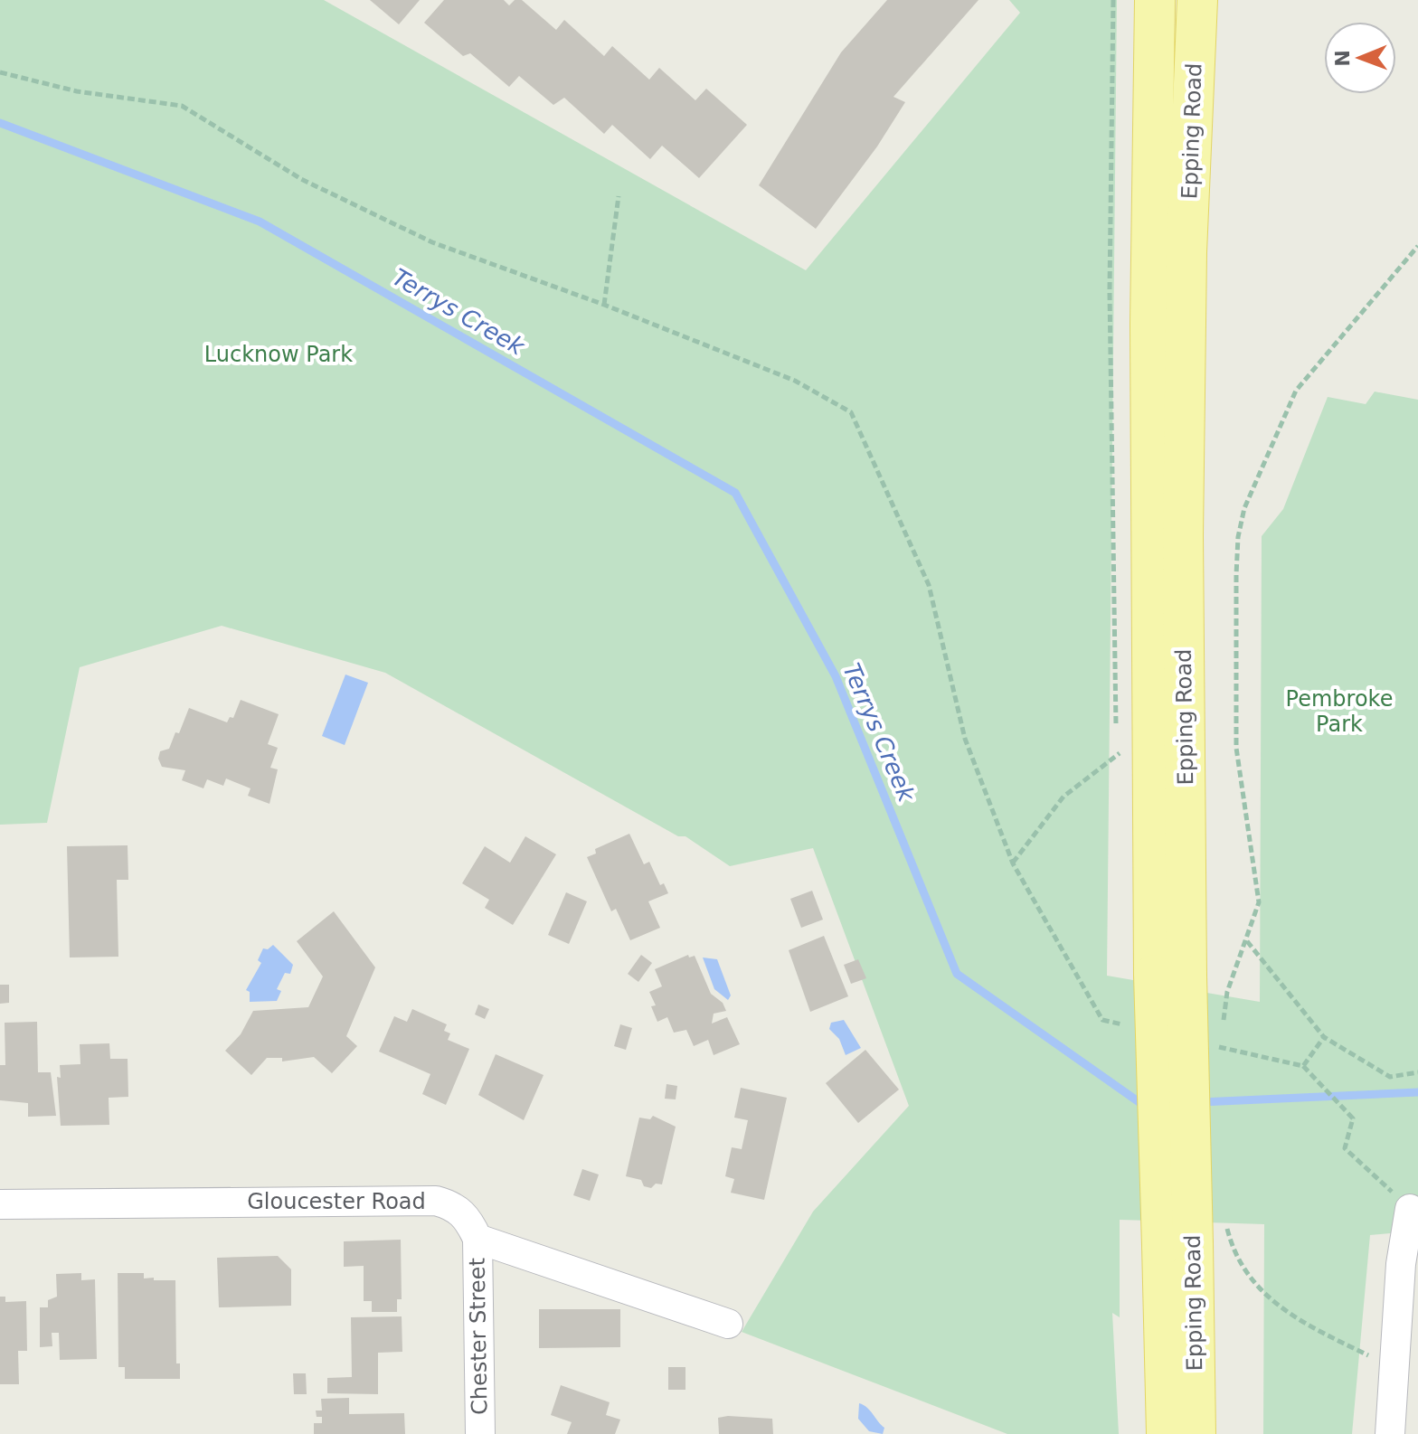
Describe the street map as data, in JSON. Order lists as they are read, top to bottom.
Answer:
{
  "streets": {
    "main road": ["Epping Road"],
    "street": ["Gloucester Road", "Chester Street"]
  },
  "crossings": [
    ["Gloucester Road", "Chester Street"]
  ],
  "water": ["Terrys Creek"],
  "parks": ["Lucknow Park", "Pembroke Park"],
  "north": "left"
}
